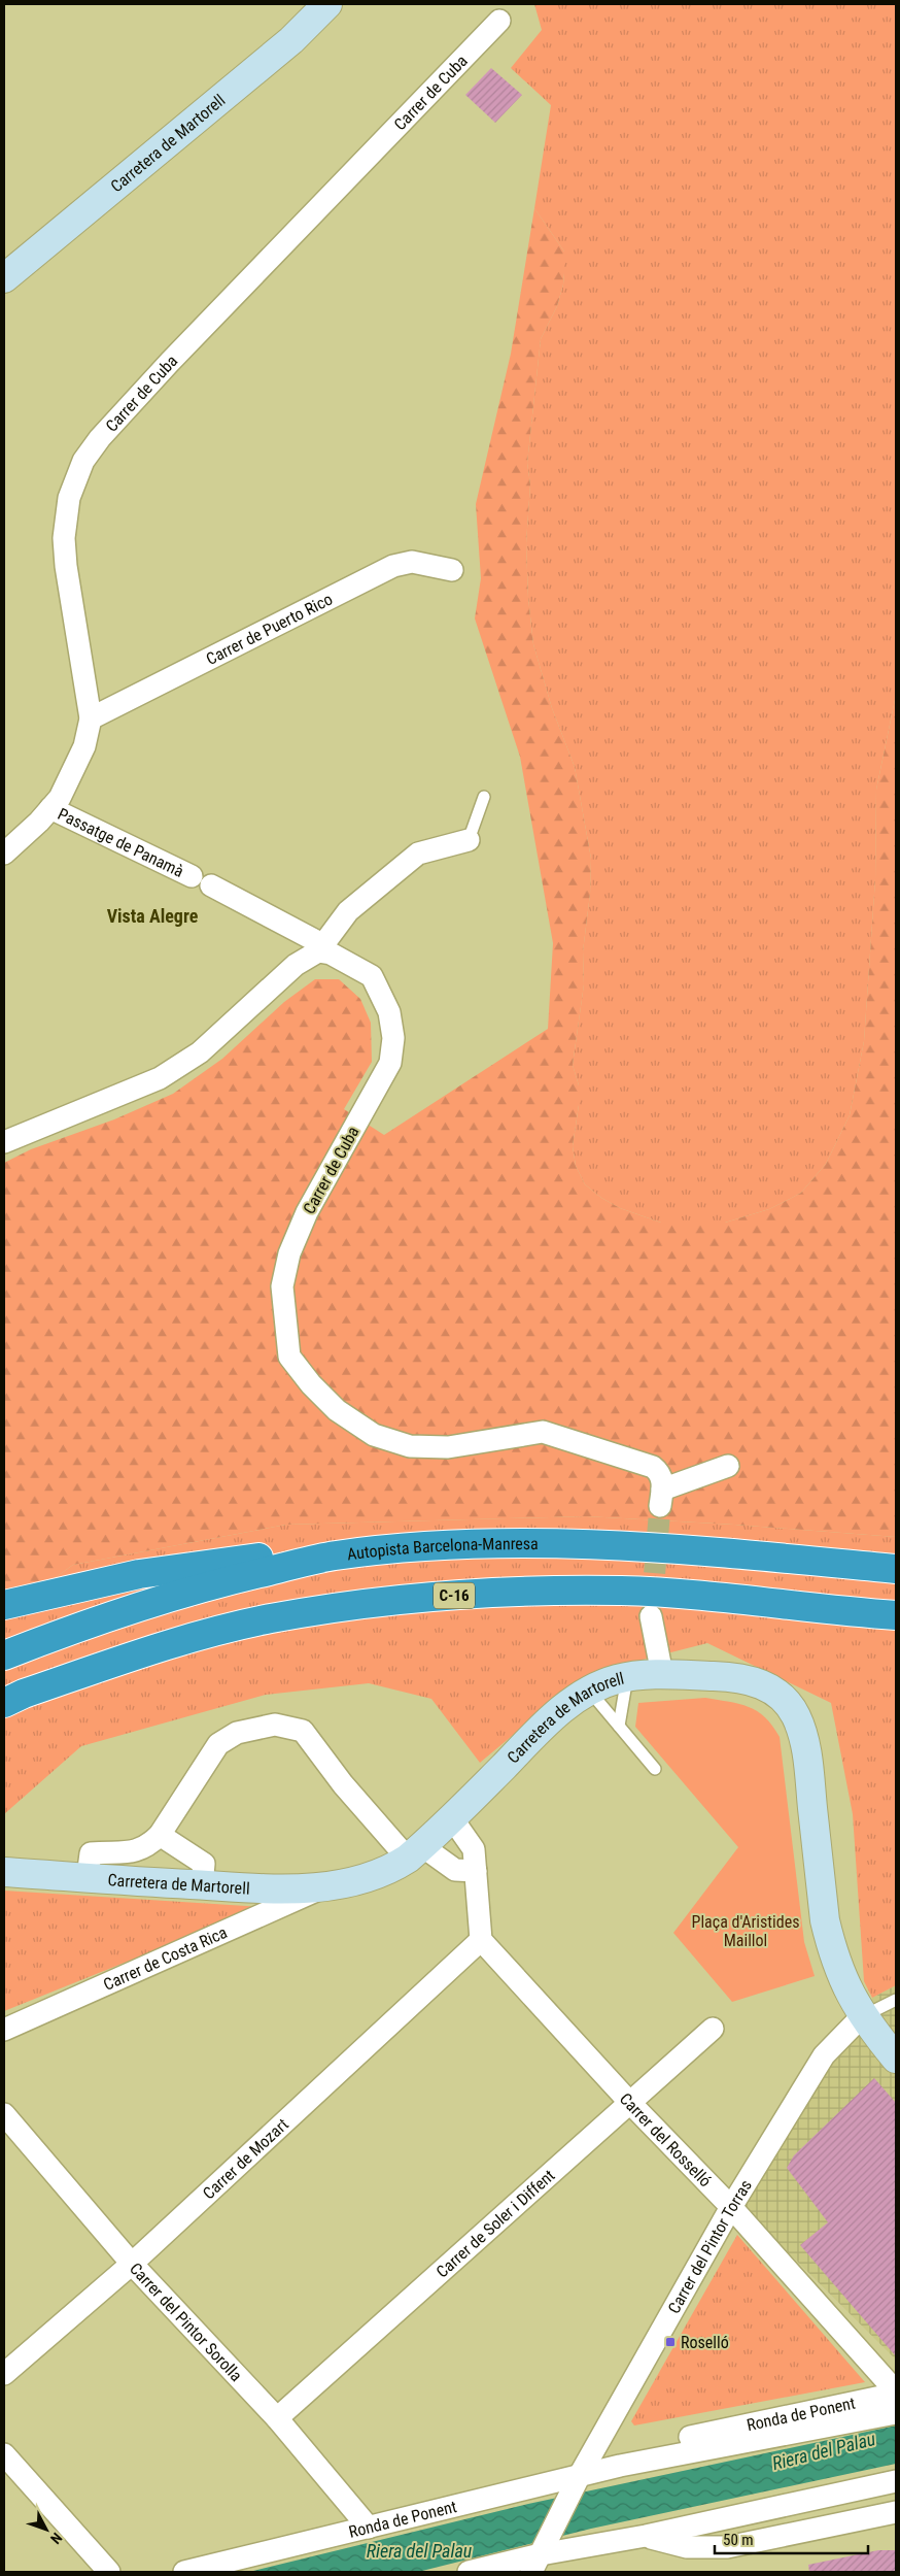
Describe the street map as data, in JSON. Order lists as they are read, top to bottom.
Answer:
{
  "streets": {
    "highway": ["Autopista Barcelona-Manresa", "C-16"],
    "street": [
      "Carrer de Cuba",
      "Carretera de Martorell",
      "Carrer de Puerto Rico",
      "Passatge de Panamà",
      "Carrer de Costa Rica",
      "Carrer del Rosselló",
      "Carrer de Mozart",
      "Carrer de Soler i Diffent",
      "Carrer del Pintor Torras",
      "Carrer del Pintor Sorolla",
      "Ronda de Ponent"
    ]
  },
  "crossings": [
    ["Carrer de Cuba", "Carrer de Puerto Rico"],
    ["Carrer de Cuba", "Passatge de Panamà"],
    ["Carretera de Martorell", "Carrer de Costa Rica"],
    ["Carretera de Martorell", "Carrer del Pintor Torras"],
    ["Carrer del Rosselló", "Carrer de Mozart"],
    ["Carrer del Rosselló", "Carrer de Soler i Diffent"],
    ["Carrer del Rosselló", "Carrer del Pintor Torras"],
    ["Carrer del Rosselló", "Ronda de Ponent"],
    ["Carrer de Mozart", "Carrer del Pintor Sorolla"],
    ["Carrer de Soler i Diffent", "Carrer del Pintor Sorolla"],
    ["Carrer del Pintor Torras", "Ronda de Ponent"],
    ["Carrer del Pintor Sorolla", "Ronda de Ponent"]
  ],
  "districts": ["Vista Alegre"],
  "water": ["Riera del Palau"],
  "parks": ["Plaça d'Aristides Maillol"],
  "places": {
    "transit": ["Roselló"]
  },
  "scale_bar": "50 m",
  "north": "bottom right"
}
